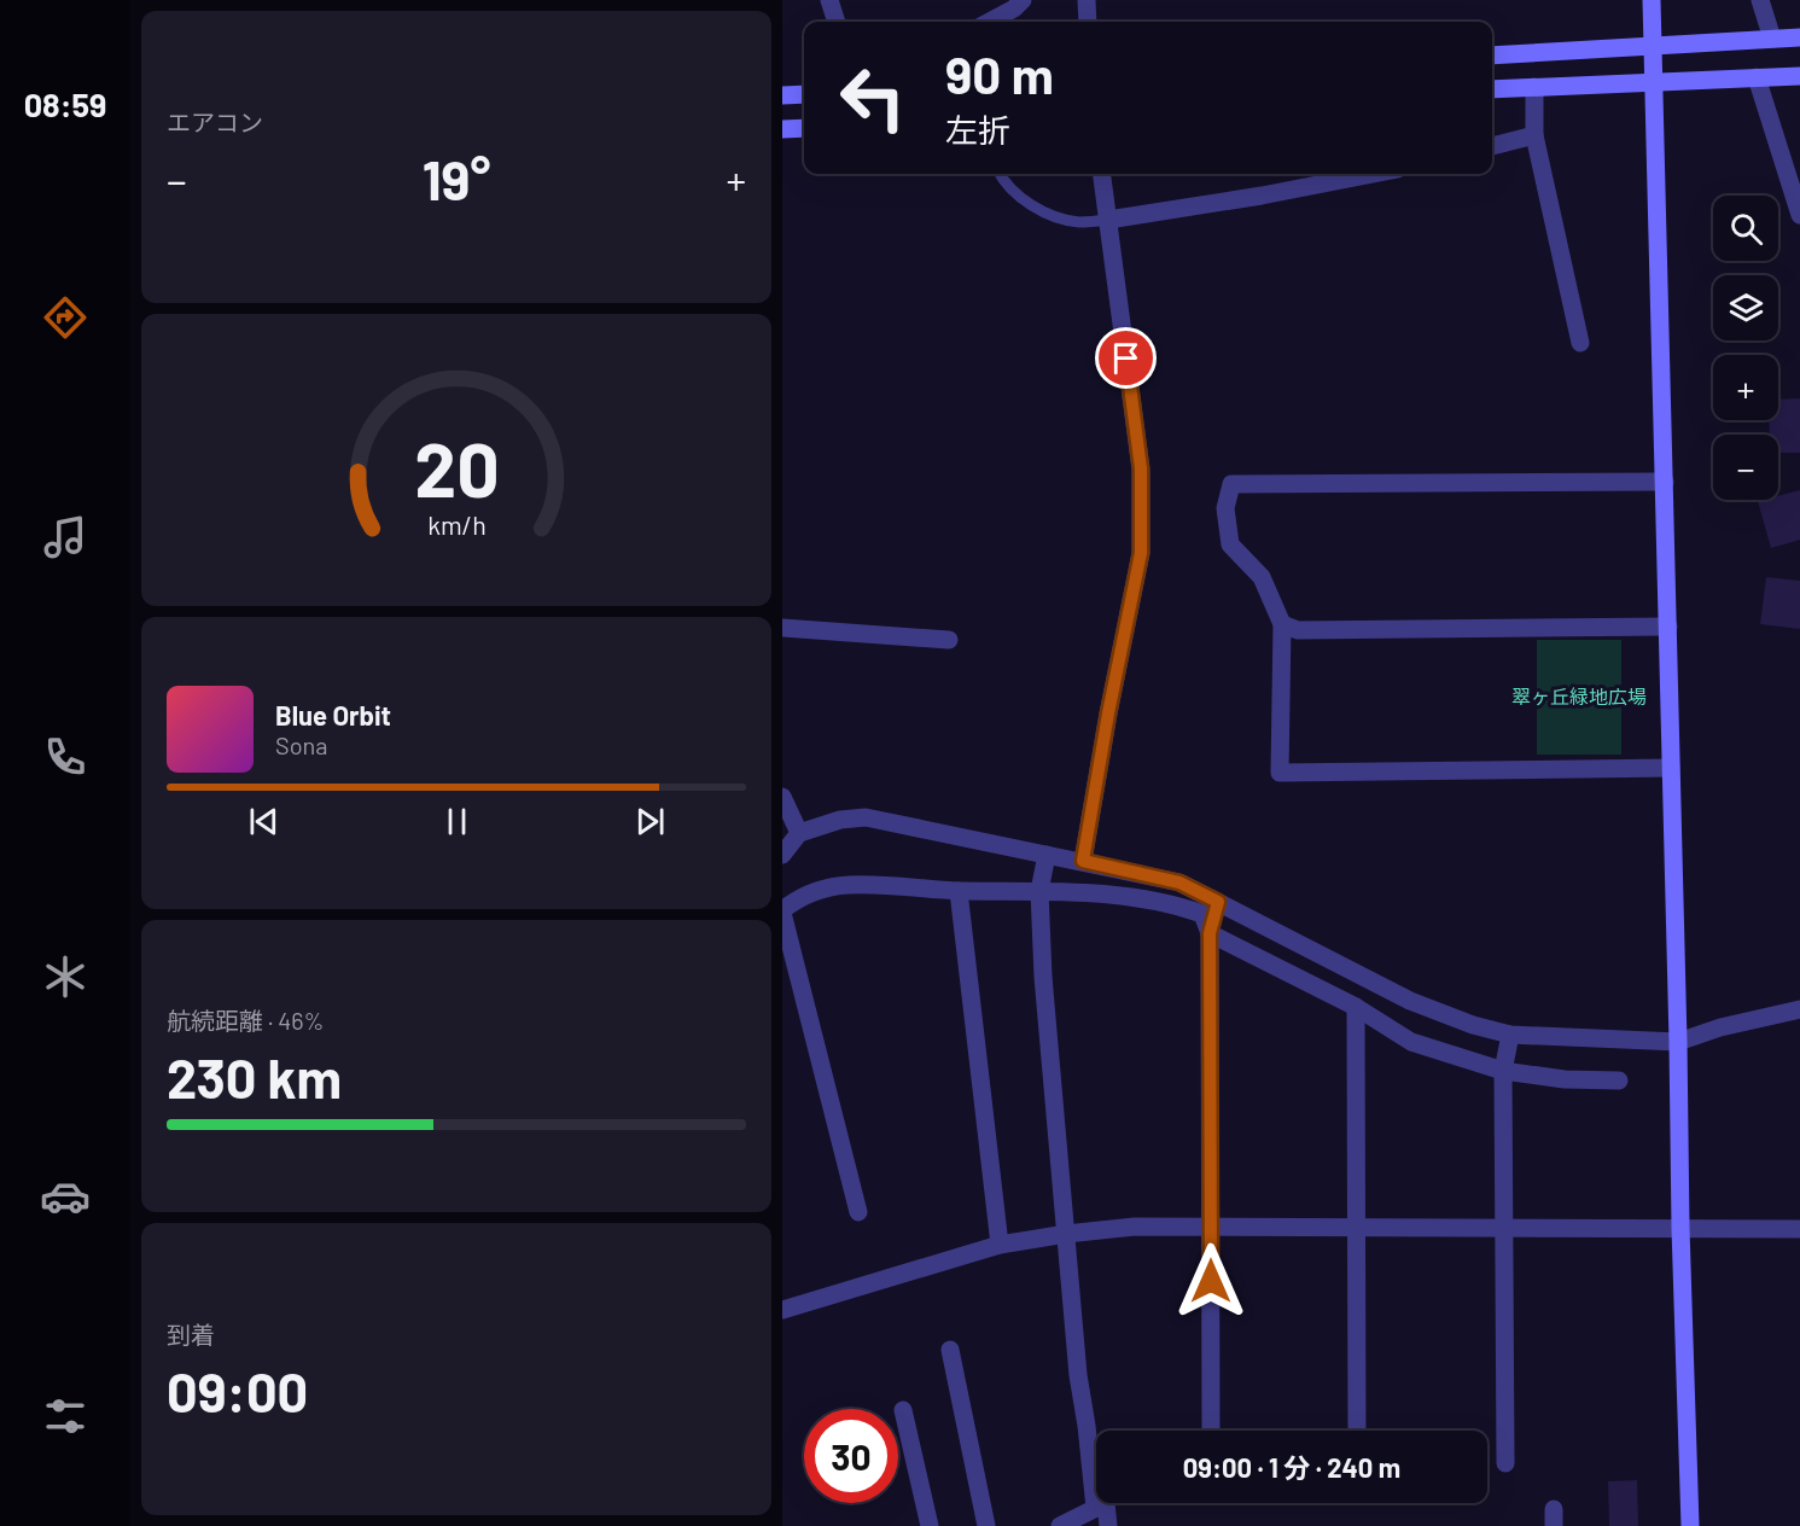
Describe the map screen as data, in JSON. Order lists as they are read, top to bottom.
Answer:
{
  "parks": ["翠ヶ丘緑地広場"],
  "page": {
    "tabs": "08:59",
    "tile": [
      "エアコン",
      ["航続距離 · 46%", "230 km"],
      ["到着", "09:00"]
    ],
    "turn": ["90 m", "左折"],
    "heat": ["−", "19°", "+"],
    "map_buttons": ["+", "−"],
    "song": ["Blue Orbit", "Sona"],
    "limit": "30",
    "trip": "09:00 · 1 分 · 240 m",
    "gauge": ["20", "km/h"]
  }
}
